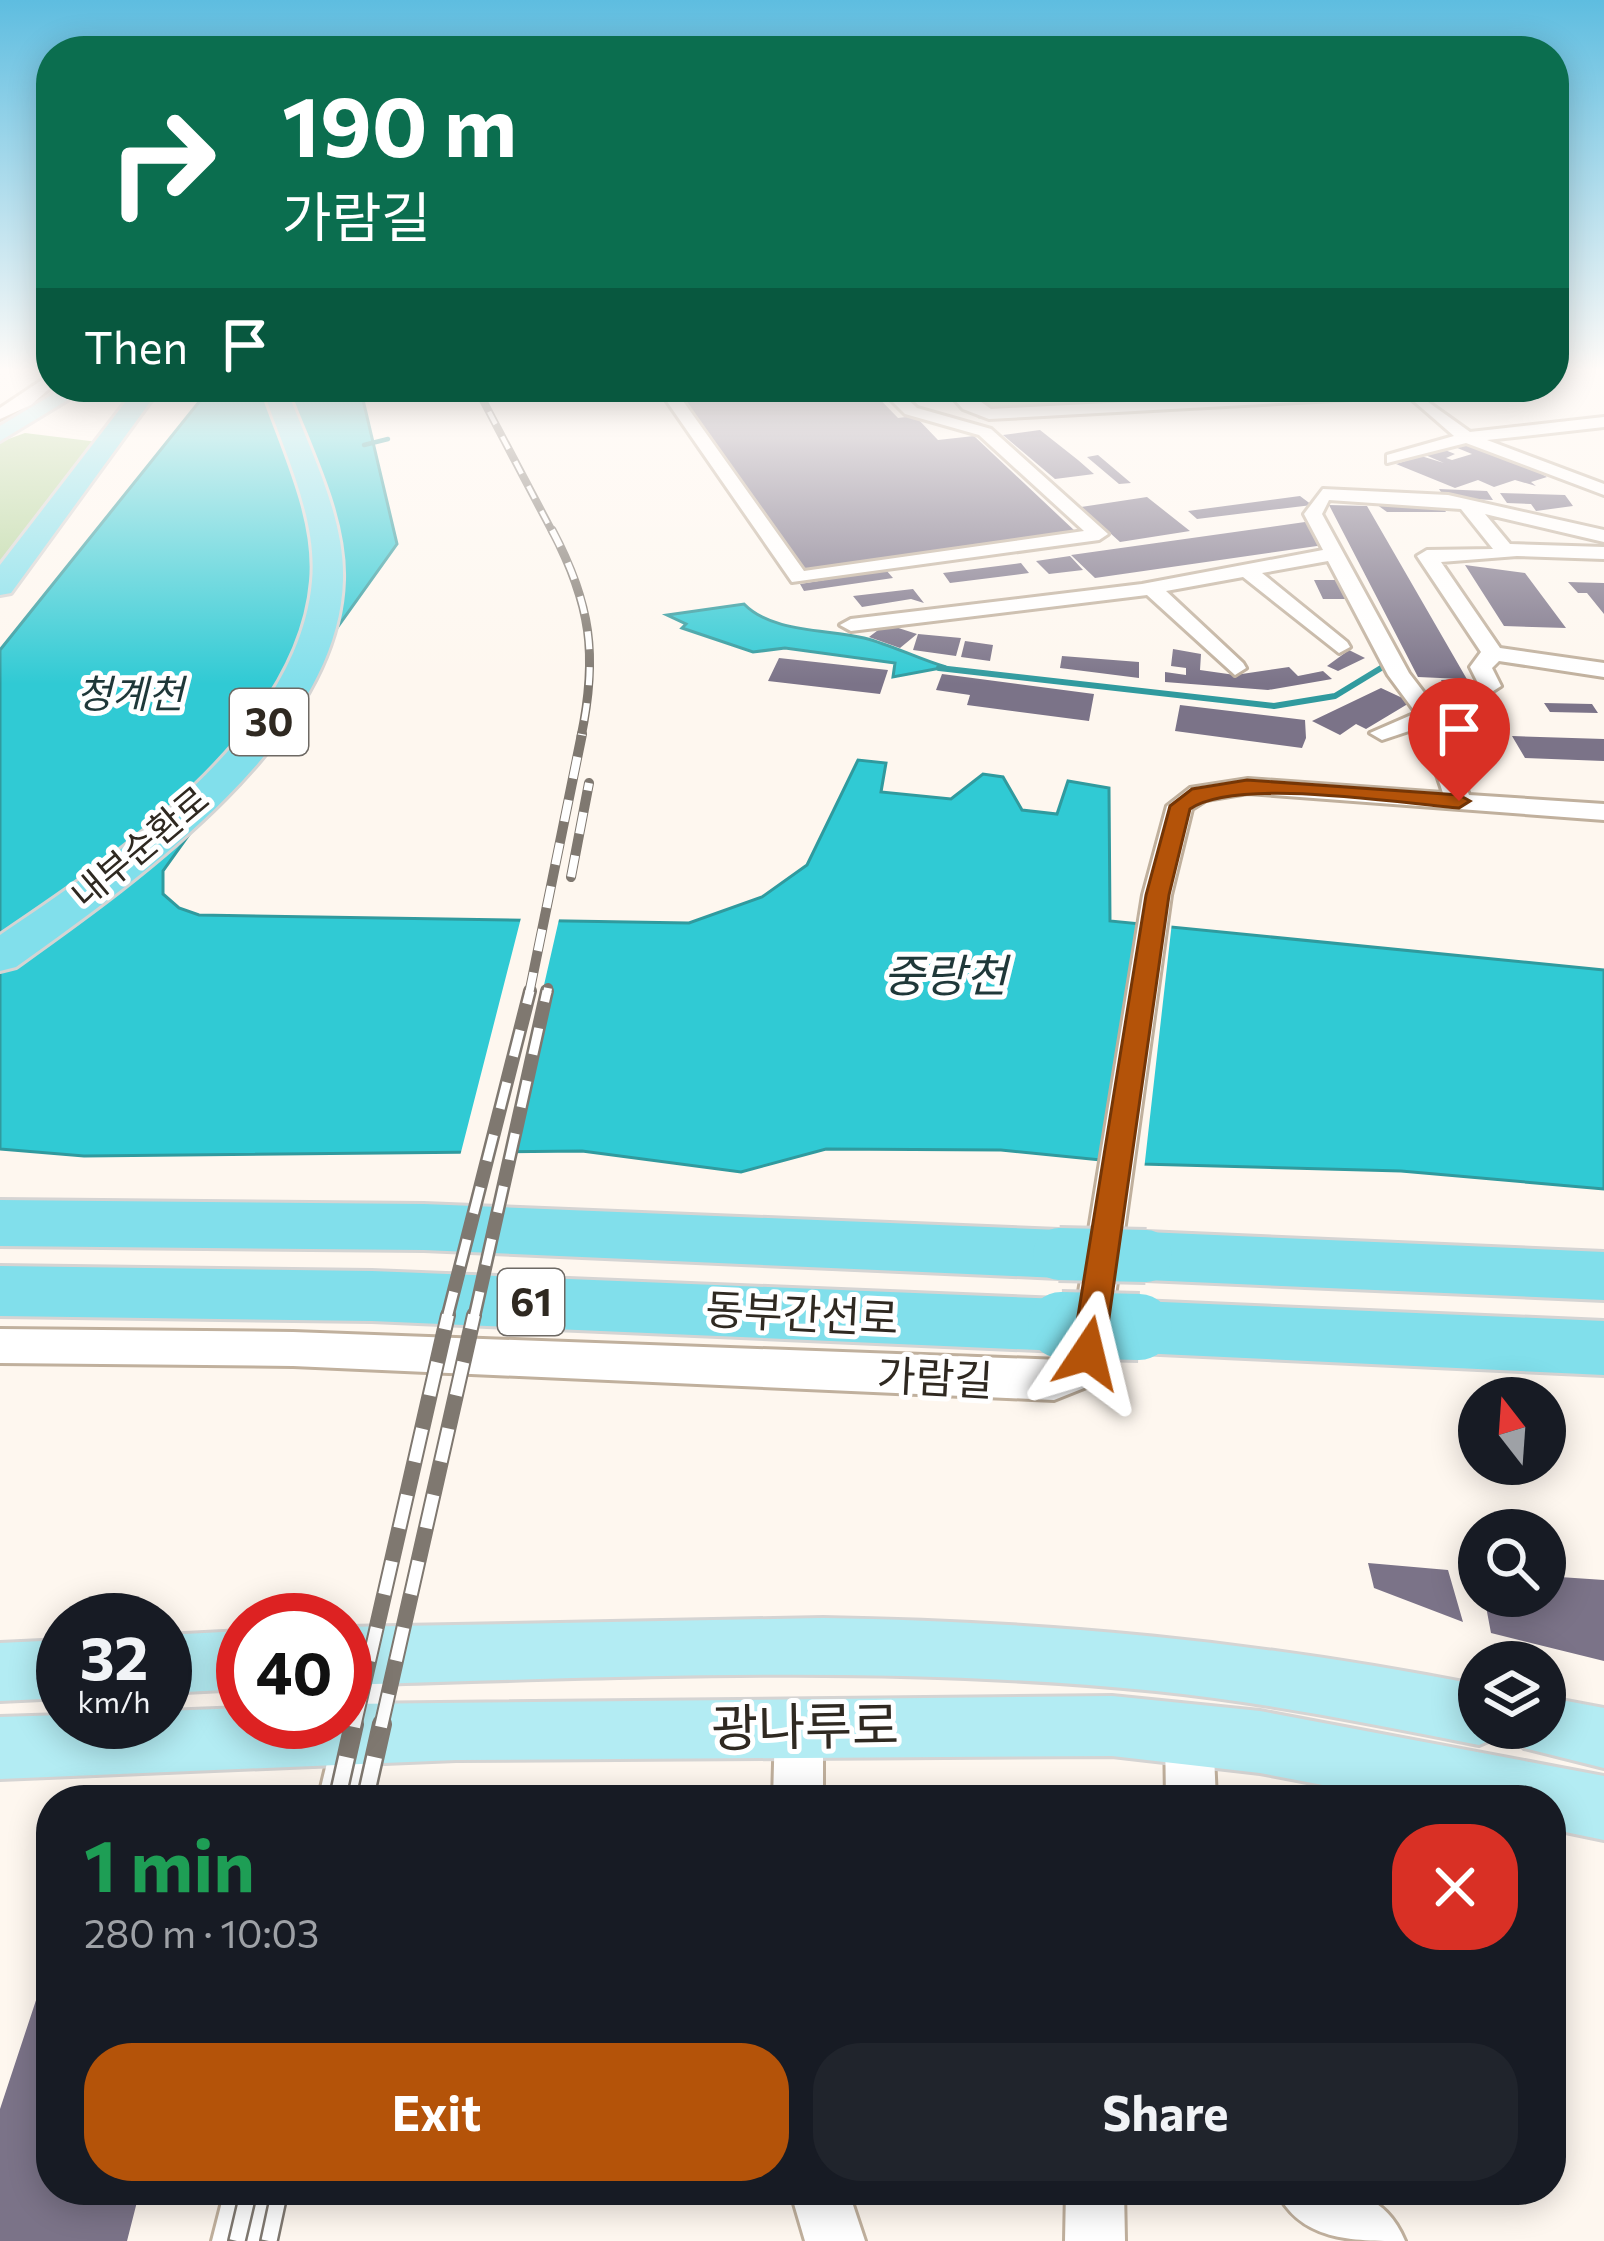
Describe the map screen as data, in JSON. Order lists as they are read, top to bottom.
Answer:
{
  "streets": {
    "highway": [
      "30",
      "내부순환로",
      "61",
      "동부간선로"
    ],
    "main road": ["광나루로"],
    "street": ["가람길"]
  },
  "water": ["청계천", "중랑천"],
  "north": "top",
  "page": {
    "turn": ["190 m", "가람길"],
    "then": "Then",
    "speed": "32 km/h",
    "limit": "40",
    "heading": ["1 min", "280 m · 10:03"],
    "buttons": ["Exit", "Share"]
  }
}
